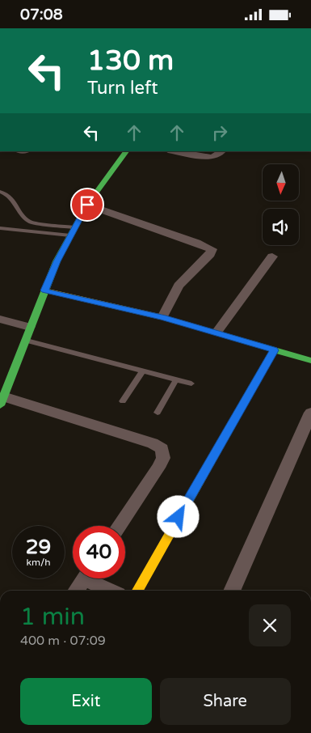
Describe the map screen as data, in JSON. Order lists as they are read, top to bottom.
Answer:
{
  "north": "bottom",
  "page": {
    "status": "07:08",
    "turn": ["130 m", "Turn left"],
    "speed": "29 km/h",
    "limit": "40",
    "heading": ["1 min", "400 m · 07:09"],
    "buttons": ["Exit", "Share"]
  }
}
